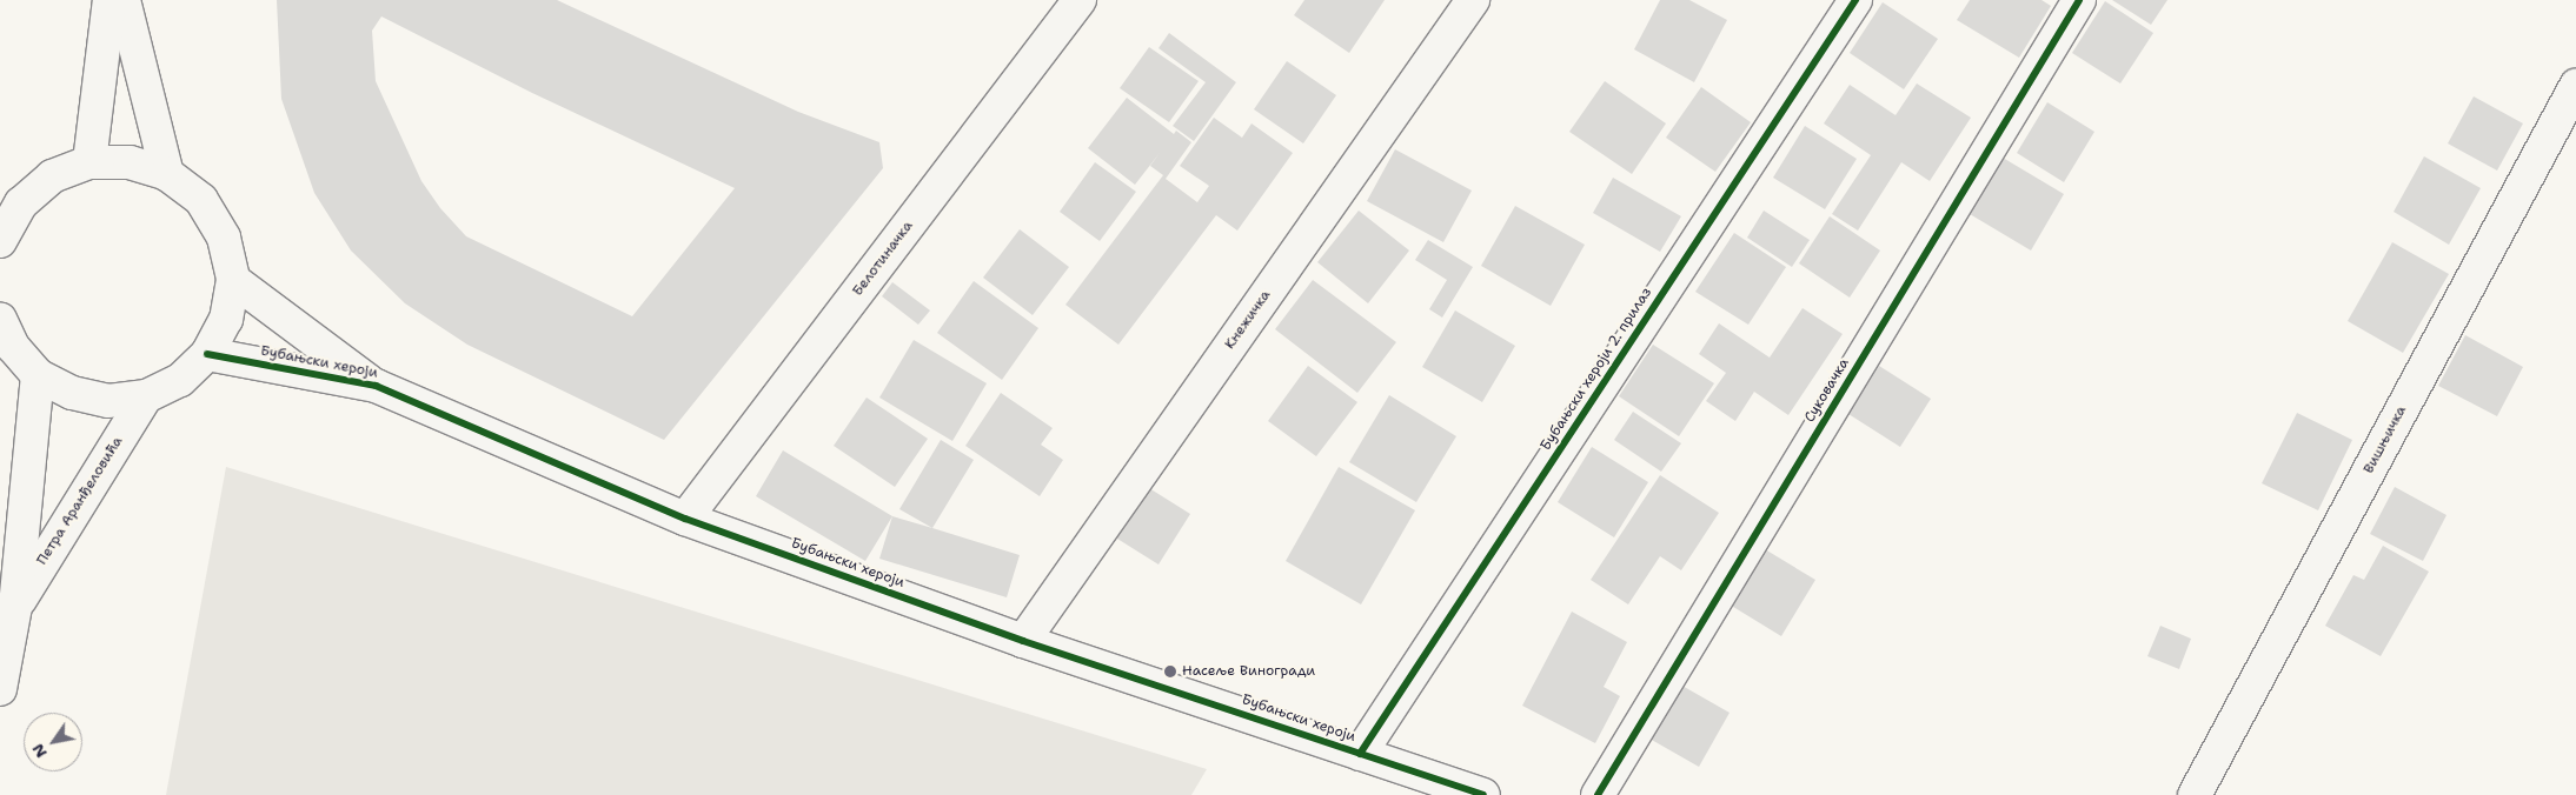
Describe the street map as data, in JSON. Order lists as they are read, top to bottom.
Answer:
{
  "streets": {
    "street": [
      "Белотиначка",
      "Кнежичка",
      "Бубањски хероји",
      "Бубањски хероји 2. прилаз",
      "Суковачка",
      "Вишњичка",
      "Петра Аранђеловића"
    ]
  },
  "crossings": [
    ["Белотиначка", "Бубањски хероји"],
    ["Кнежичка", "Бубањски хероји"],
    ["Бубањски хероји", "Бубањски хероји 2. прилаз"]
  ],
  "places": ["Насеље Виногради"],
  "north": "bottom left"
}
